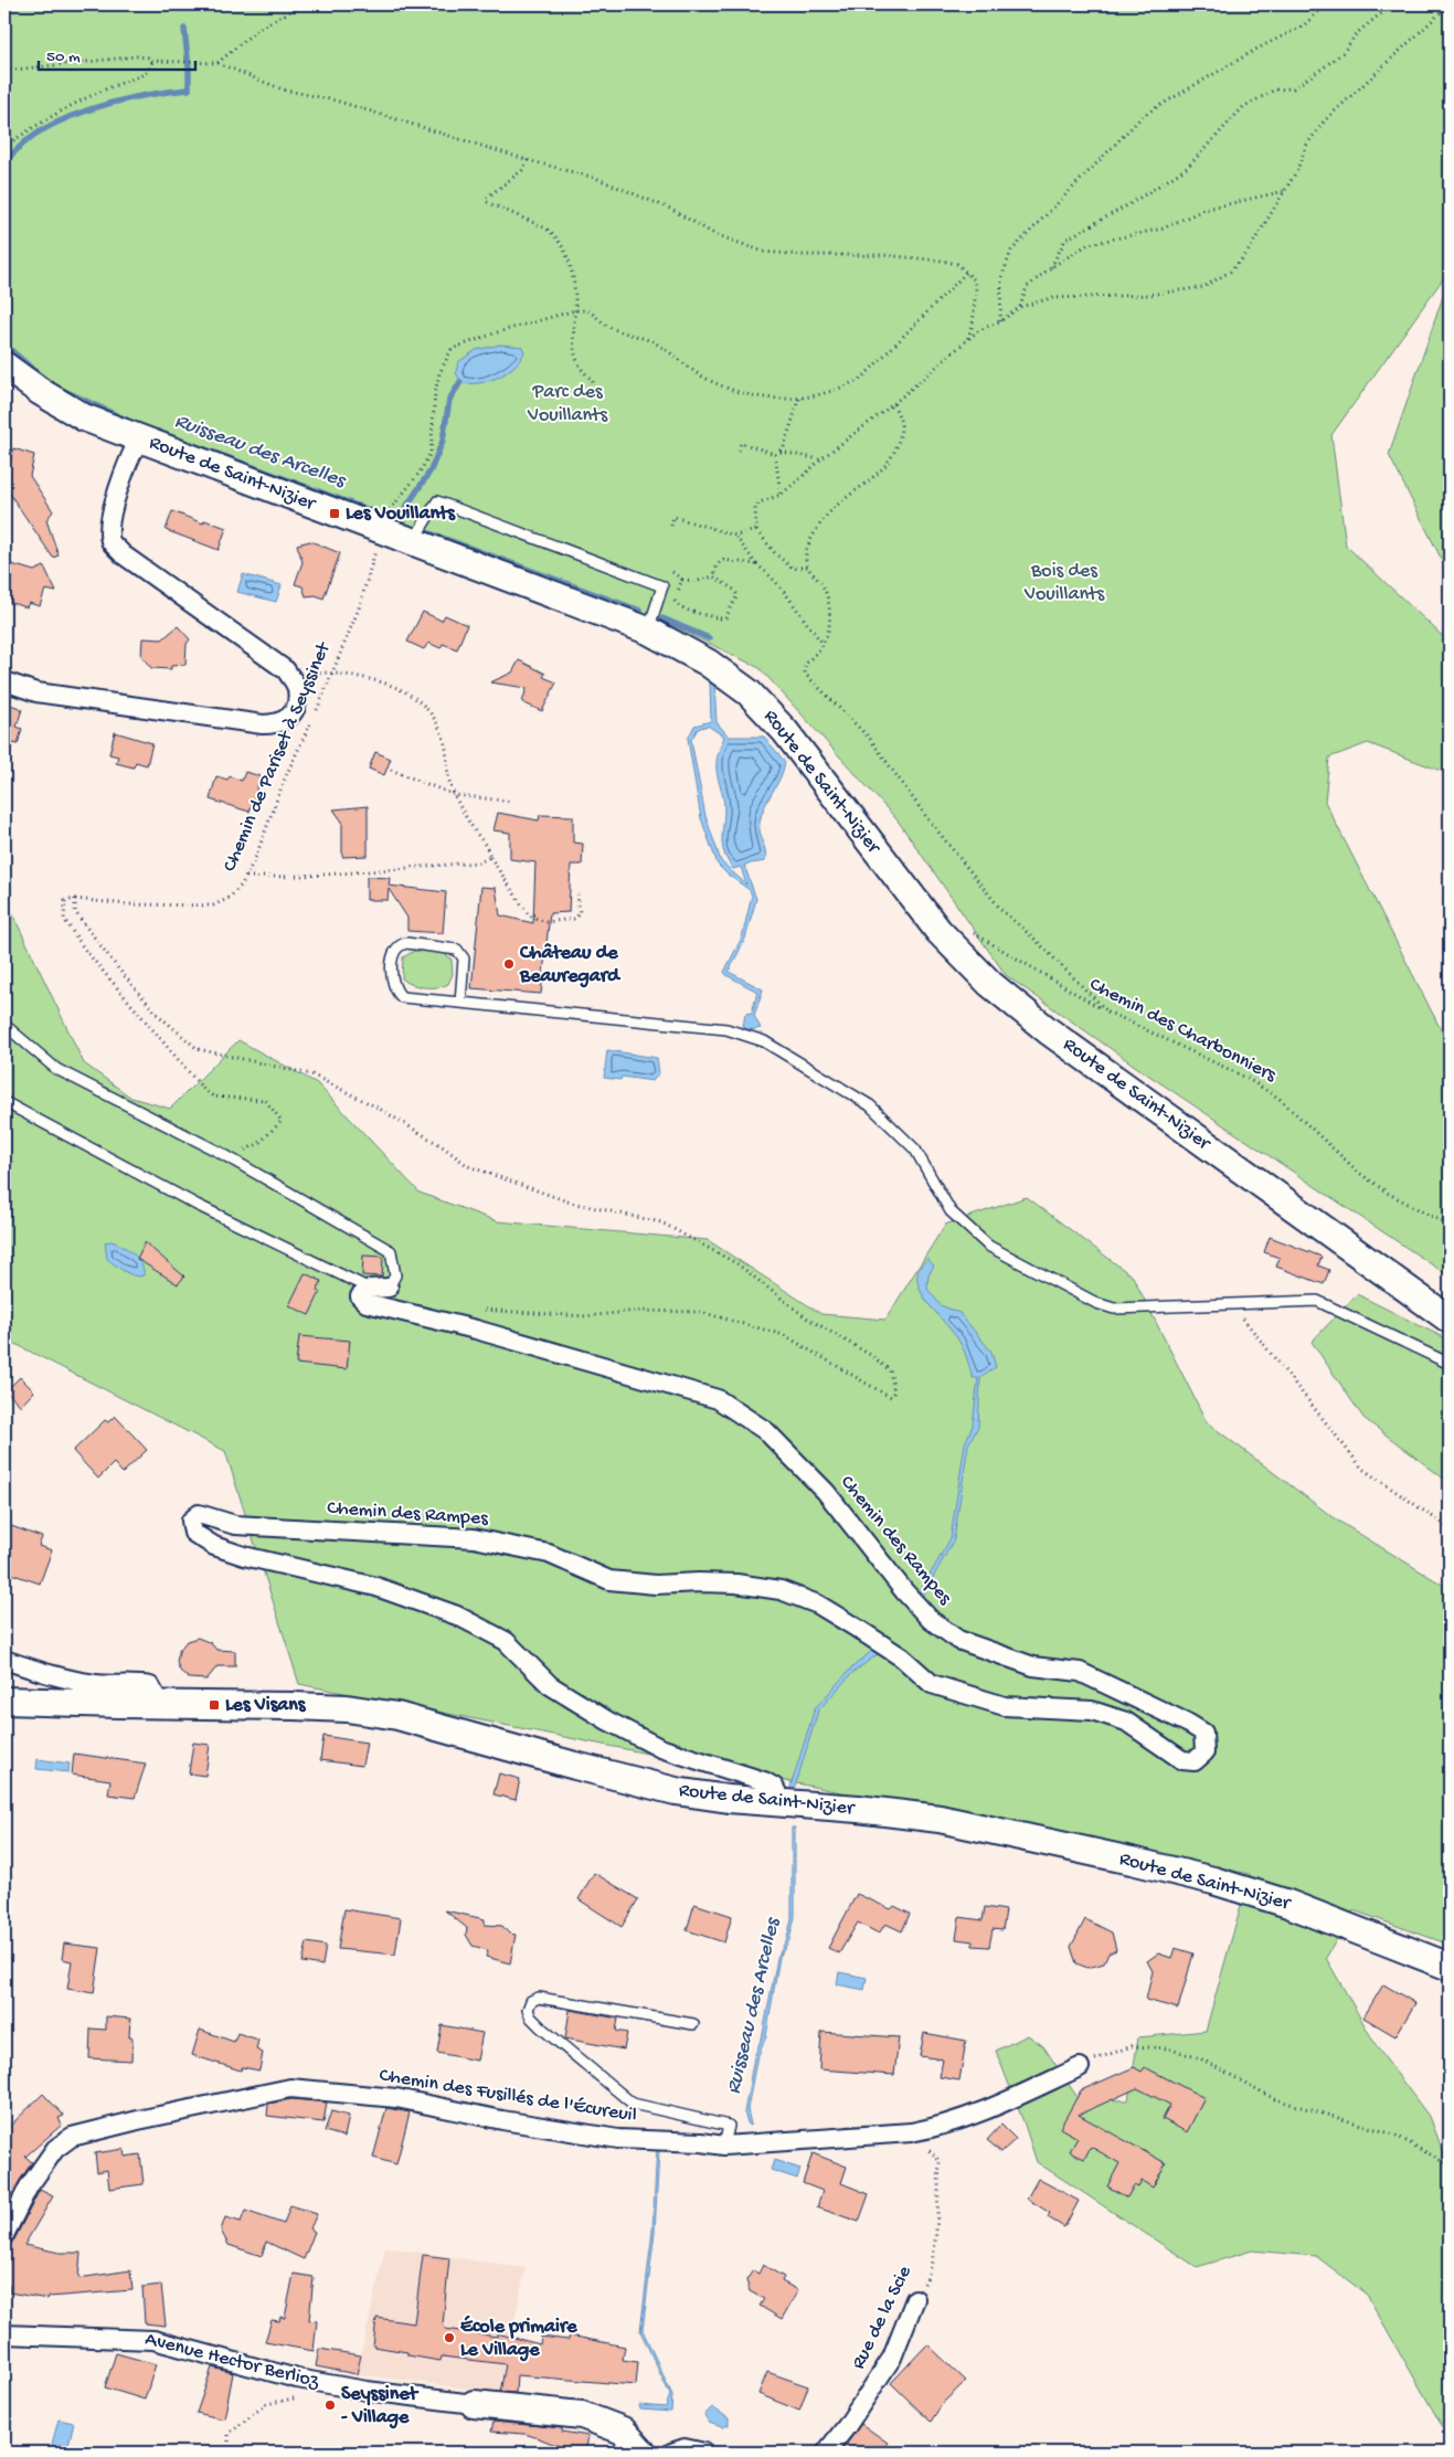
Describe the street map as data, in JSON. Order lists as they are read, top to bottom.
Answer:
{
  "streets": {
    "main road": ["Route de Saint-Nizier", "Avenue Hector Berlioz"],
    "street": ["Chemin des Rampes", "Chemin des Fusillés de l'Écureuil", "Rue de la Scie"],
    "path": ["Chemin de Pariset à Seyssinet", "Chemin des Charbonniers"]
  },
  "crossings": [
    ["Route de Saint-Nizier", "Chemin des Charbonniers"],
    ["Route de Saint-Nizier", "Chemin des Rampes"],
    ["Chemin des Fusillés de l'Écureuil", "Rue de la Scie"]
  ],
  "water": ["Ruisseau des Arcelles"],
  "parks": ["Parc des Vouillants", "Bois des Vouillants"],
  "places": {
    "transit": ["Les Vouillants", "Les Visans"],
    "other": ["Château de Beauregard", "École primaire Le Village", "Seyssinet - Village"]
  },
  "scale_bar": "50 m"
}
